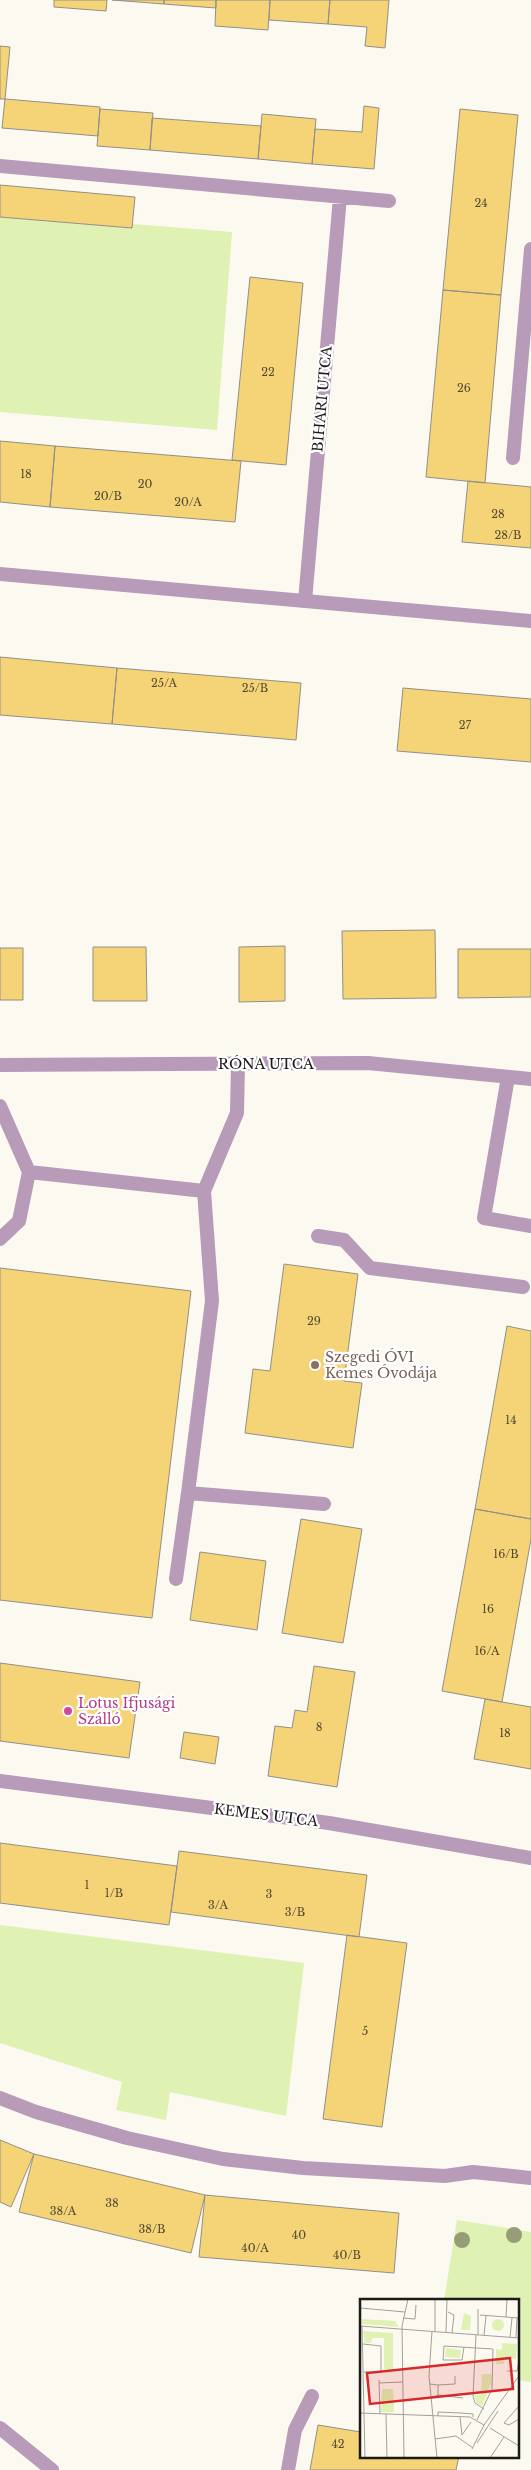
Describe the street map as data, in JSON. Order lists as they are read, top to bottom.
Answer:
{
  "streets": {
    "street": ["BIHARI UTCA", "RÓNA UTCA", "KEMES UTCA"]
  },
  "places": ["Szegedi ÓVI Kemes Óvodája", "Lotus Ifjusági Szálló"],
  "house_numbers": [
    "24",
    "22",
    "26",
    "18",
    "20",
    "20/B",
    "20/A",
    "28",
    "28/B",
    "25/A",
    "25/B",
    "27",
    "29",
    "14",
    "16/B",
    "16",
    "16/A",
    "8",
    "18",
    "1",
    "1/B",
    "3",
    "3/A",
    "3/B",
    "5",
    "38",
    "38/A",
    "38/B",
    "40",
    "40/A",
    "40/B",
    "42"
  ]
}
